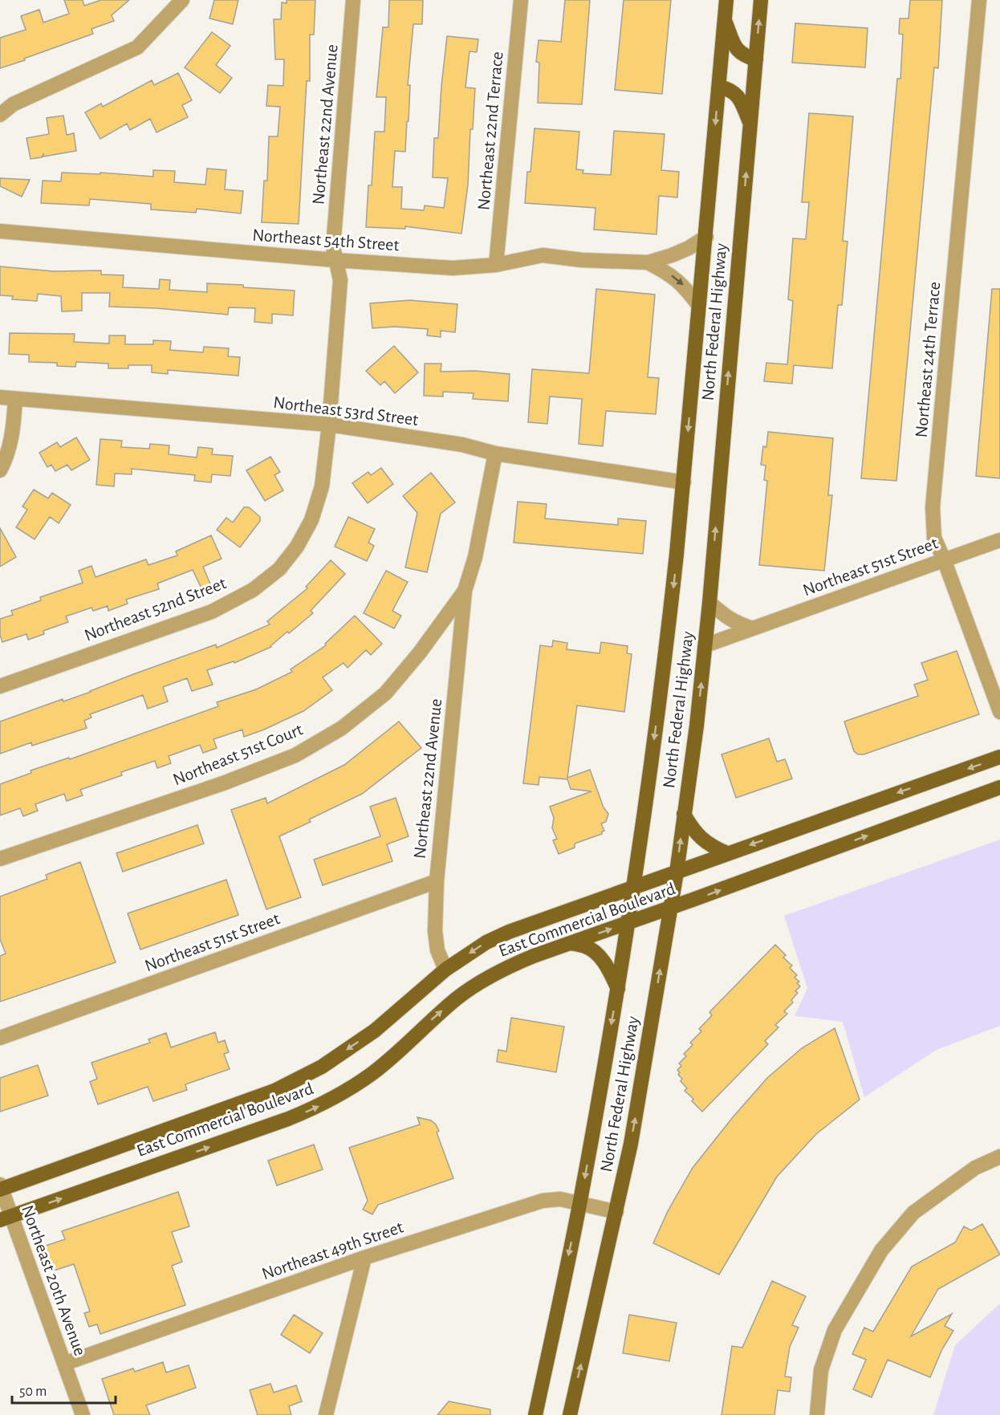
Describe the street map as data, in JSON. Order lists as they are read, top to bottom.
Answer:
{
  "streets": {
    "main road": ["North Federal Highway", "East Commercial Boulevard"],
    "street": [
      "Northeast 22nd Avenue",
      "Northeast 22nd Terrace",
      "Northeast 54th Street",
      "Northeast 24th Terrace",
      "Northeast 53rd Street",
      "Northeast 51st Street",
      "Northeast 52nd Street",
      "Northeast 51st Court",
      "Northeast 49th Street",
      "Northeast 20th Avenue"
    ]
  },
  "crossings": [
    ["Northeast 22nd Avenue", "Northeast 54th Street"],
    ["Northeast 22nd Avenue", "Northeast 53rd Street"],
    ["Northeast 22nd Avenue", "Northeast 51st Street"],
    ["Northeast 22nd Avenue", "Northeast 52nd Street"],
    ["Northeast 22nd Avenue", "Northeast 51st Court"],
    ["Northeast 22nd Avenue", "East Commercial Boulevard"],
    ["Northeast 22nd Terrace", "Northeast 54th Street"],
    ["Northeast 54th Street", "North Federal Highway"],
    ["North Federal Highway", "Northeast 53rd Street"],
    ["North Federal Highway", "Northeast 51st Street"],
    ["North Federal Highway", "East Commercial Boulevard"],
    ["North Federal Highway", "Northeast 49th Street"],
    ["Northeast 24th Terrace", "Northeast 51st Street"],
    ["Northeast 53rd Street", "Northeast 52nd Street"],
    ["Northeast 53rd Street", "Northeast 51st Court"],
    ["East Commercial Boulevard", "Northeast 20th Avenue"],
    ["Northeast 49th Street", "Northeast 20th Avenue"]
  ],
  "scale_bar": "50 m"
}
